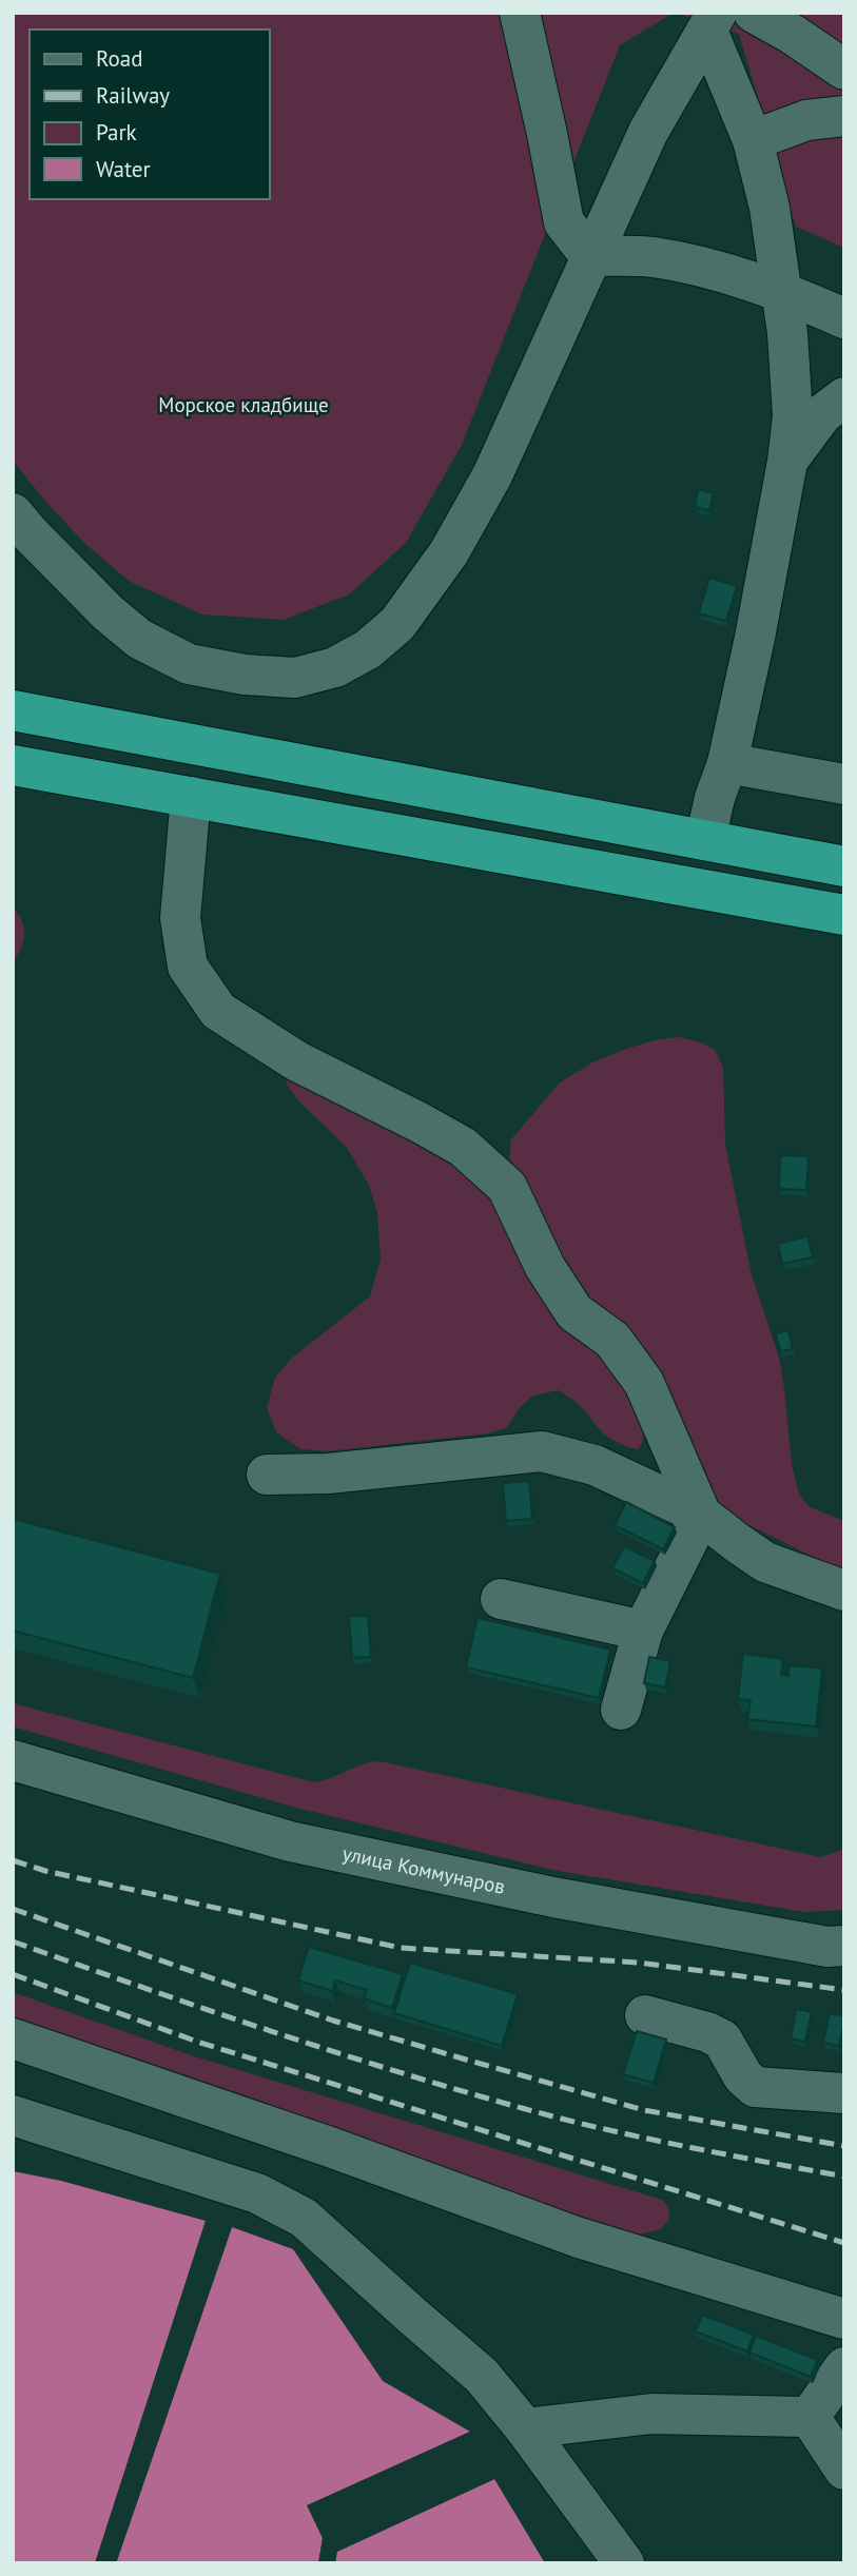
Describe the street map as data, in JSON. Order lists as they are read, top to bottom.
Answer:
{
  "streets": {
    "street": ["улица Коммунаров"]
  },
  "parks": ["Морское кладбище"],
  "legend": [
    "Road",
    "Railway",
    "Park",
    "Water"
  ]
}
